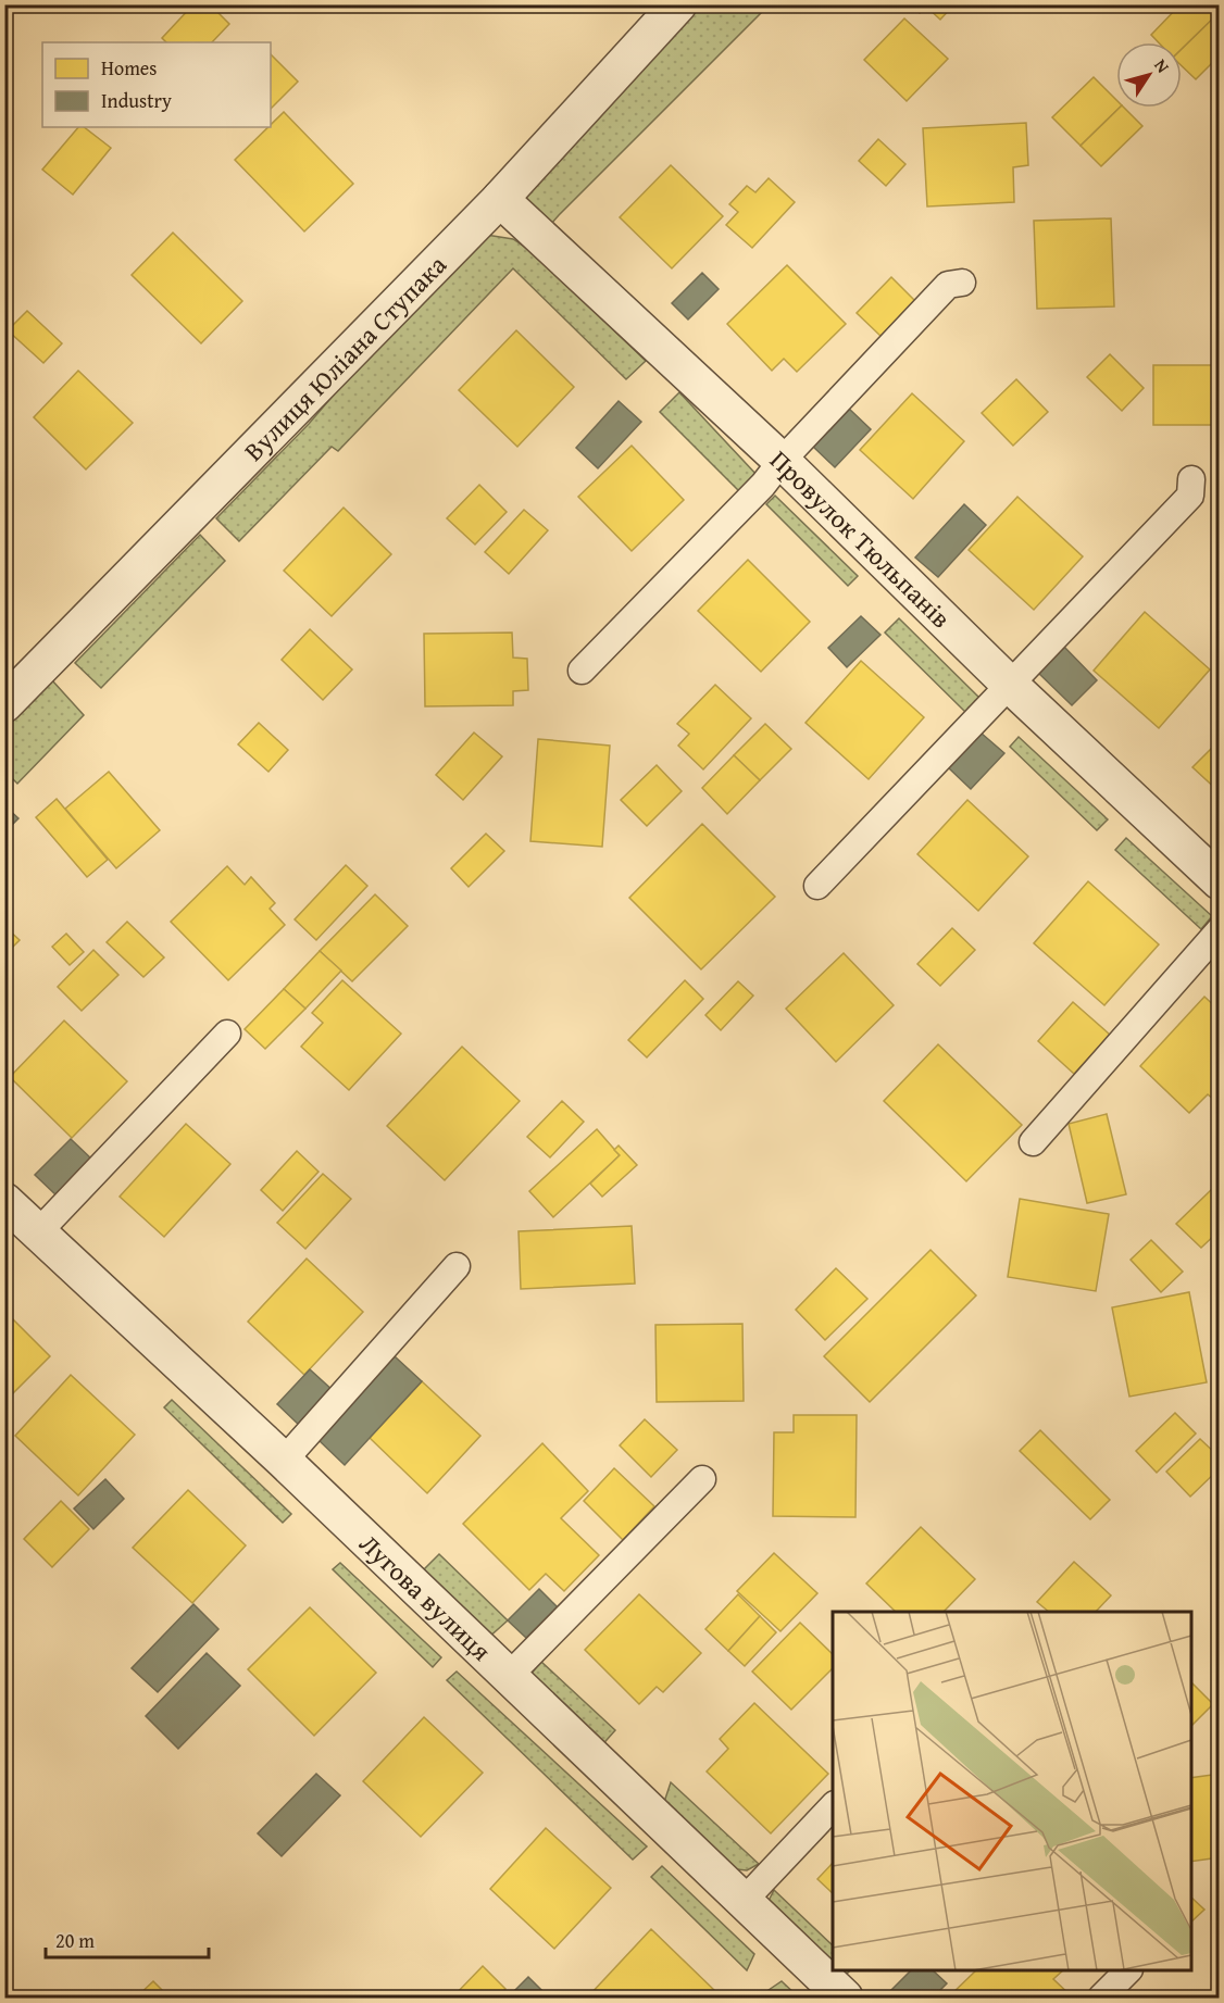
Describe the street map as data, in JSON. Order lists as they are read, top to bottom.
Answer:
{
  "streets": {
    "street": ["Вулиця Юліана Ступака", "Провулок Тюльпанів", "Лугова вулиця"]
  },
  "crossings": [
    ["Вулиця Юліана Ступака", "Провулок Тюльпанів"]
  ],
  "legend": ["Homes", "Industry"],
  "scale_bar": "20 m",
  "north": "top right"
}
